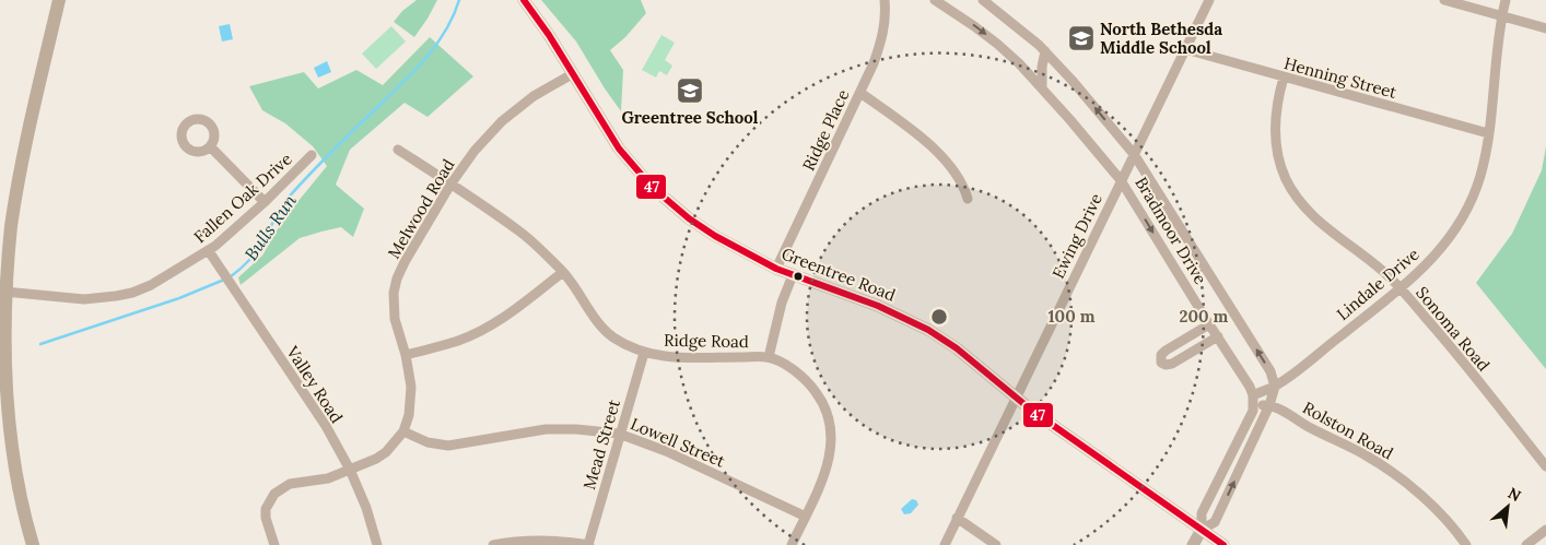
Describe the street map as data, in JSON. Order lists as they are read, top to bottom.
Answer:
{
  "streets": {
    "street": [
      "Henning Street",
      "Ridge Place",
      "Fallen Oak Drive",
      "Melwood Road",
      "Bradmoor Drive",
      "Ewing Drive",
      "Greentree Road",
      "Lindale Drive",
      "Sonoma Road",
      "Ridge Road",
      "Valley Road",
      "Rolston Road",
      "Lowell Street",
      "Mead Street"
    ]
  },
  "crossings": [
    ["Henning Street", "Ewing Drive"],
    ["Henning Street", "Lindale Drive"],
    ["Henning Street", "Sonoma Road"],
    ["Ridge Place", "Greentree Road"],
    ["Fallen Oak Drive", "Valley Road"],
    ["Melwood Road", "Greentree Road"],
    ["Melwood Road", "Ridge Road"],
    ["Melwood Road", "Valley Road"],
    ["Melwood Road", "Lowell Street"],
    ["Bradmoor Drive", "Ewing Drive"],
    ["Bradmoor Drive", "Lindale Drive"],
    ["Ewing Drive", "Greentree Road"],
    ["Lindale Drive", "Sonoma Road"],
    ["Ridge Road", "Lowell Street"],
    ["Ridge Road", "Mead Street"],
    ["Lowell Street", "Mead Street"]
  ],
  "water": ["Bulls Run"],
  "places": {
    "school or university": ["North Bethesda Middle School", "Greentree School"]
  },
  "lines": ["transit line 47"],
  "north": "top right",
  "rings": ["100 m", "200 m"]
}
